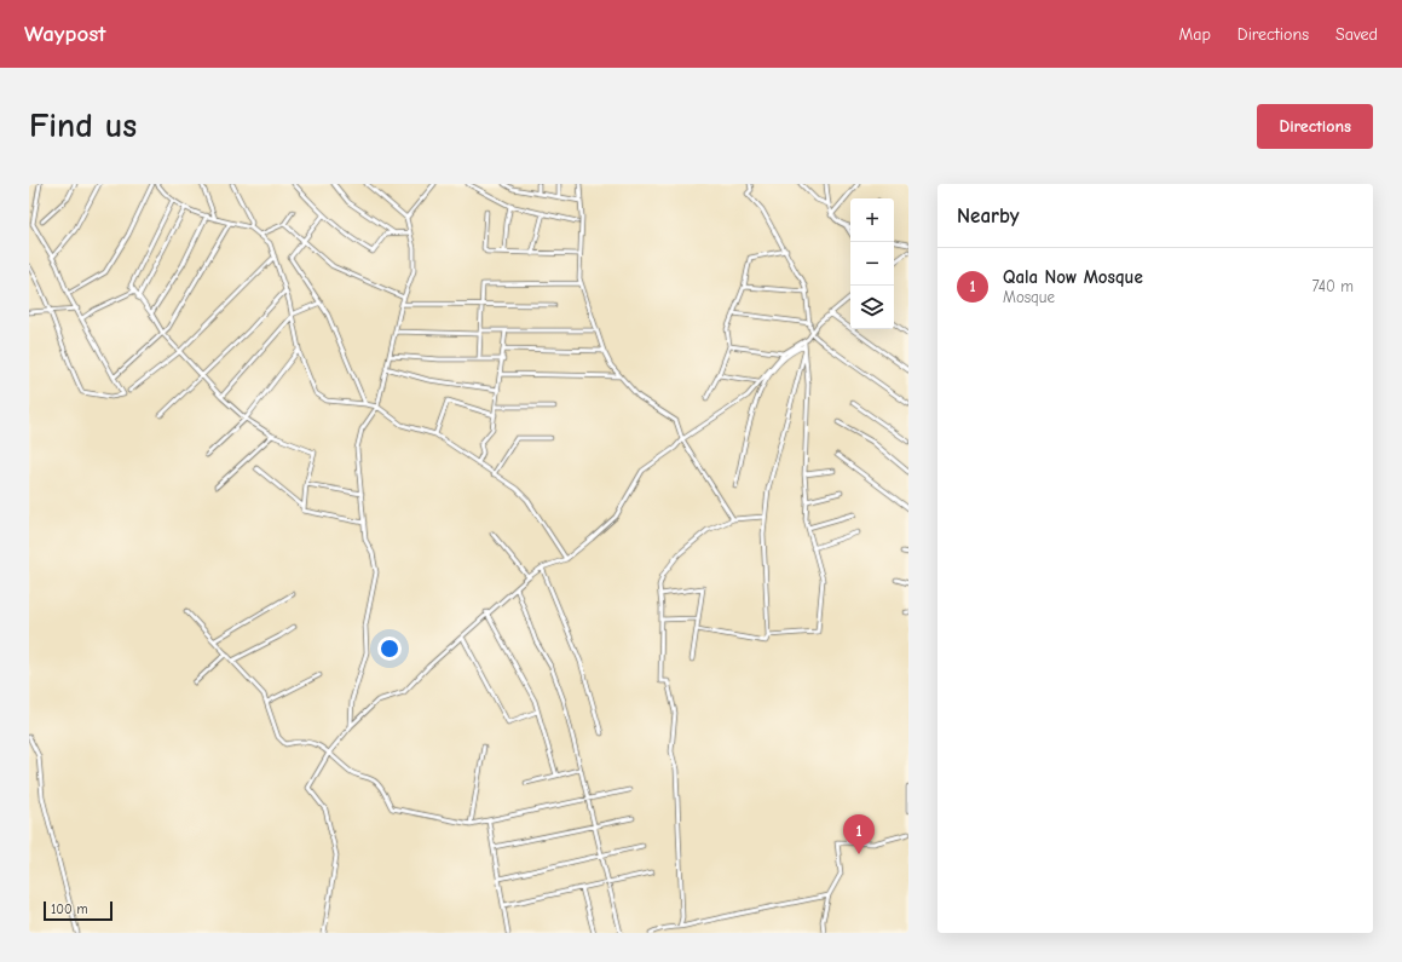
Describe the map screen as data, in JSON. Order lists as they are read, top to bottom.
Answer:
{
  "scale_bar": "100 m",
  "page": {
    "header": "Waypost",
    "nav": ["Map", "Directions", "Saved"],
    "buttons": "Directions",
    "title": "Find us",
    "heading": "Nearby",
    "map_buttons": ["+", "−"],
    "list": [
      {
        "mark": "1",
        "name": "Qala Now Mosque",
        "note": "Mosque",
        "value": "740 m"
      }
    ],
    "pins": "1",
    "scale": "100 m"
  }
}
